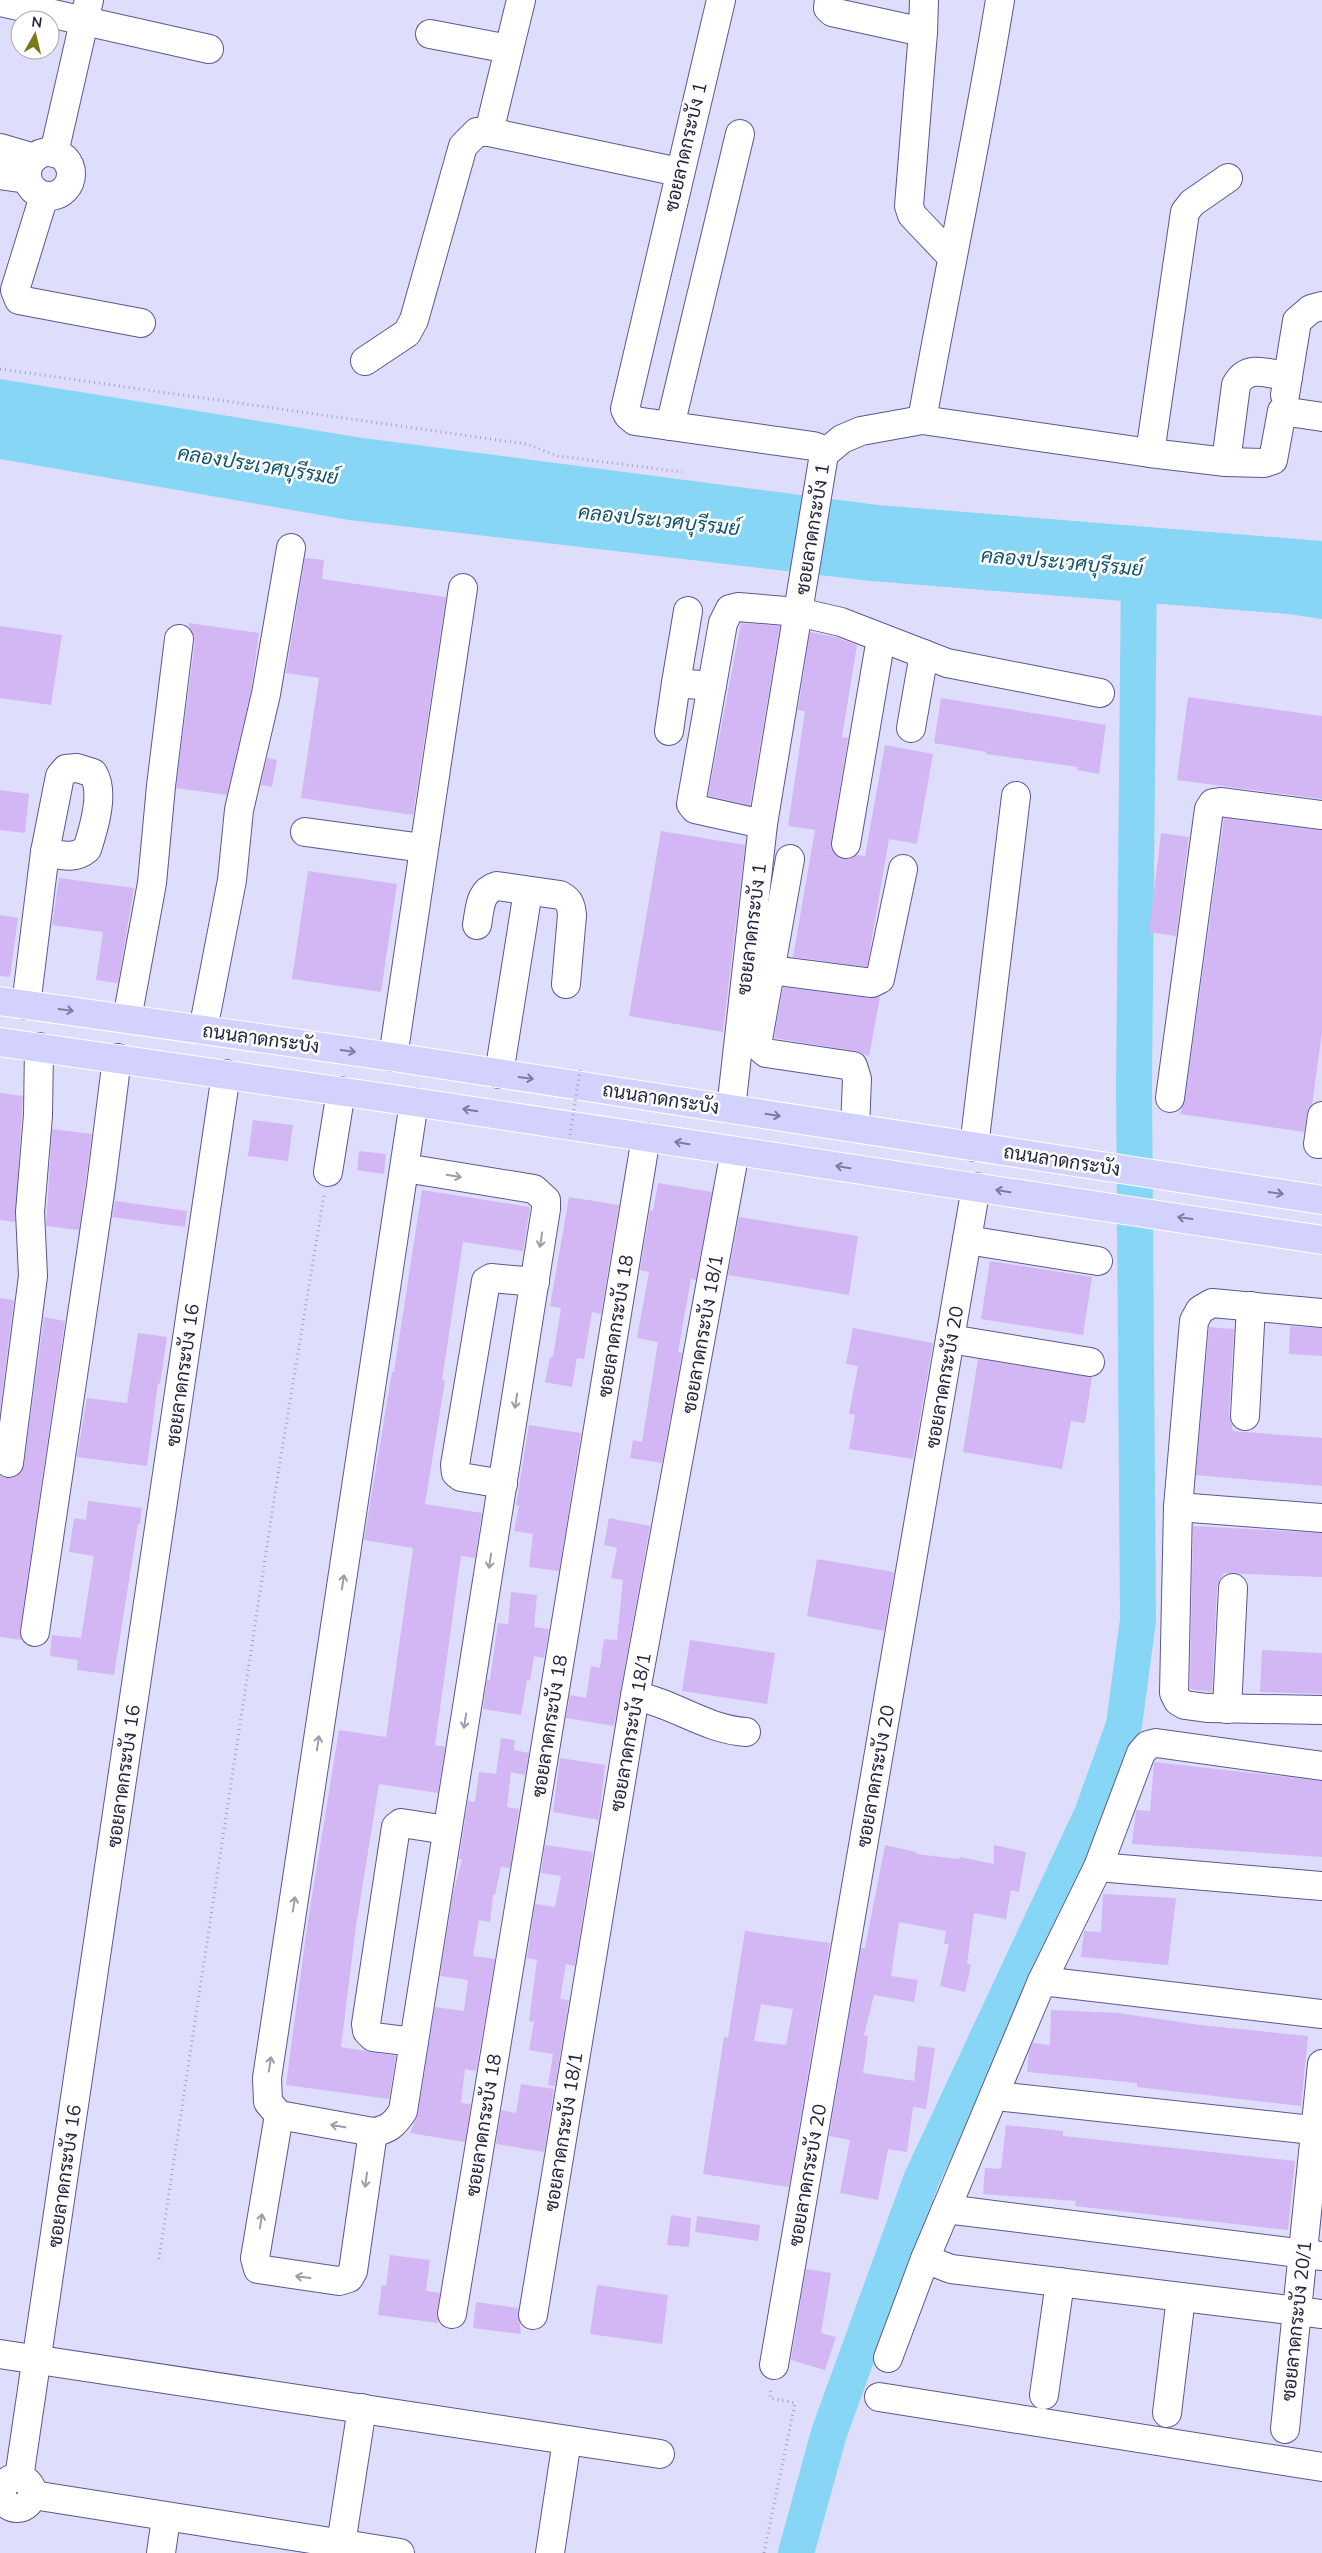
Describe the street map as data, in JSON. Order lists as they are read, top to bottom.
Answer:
{
  "streets": {
    "main road": ["ถนนลาดกระบัง"],
    "street": [
      "ซอยลาดกระบัง 1",
      "ซอยลาดกระบัง 18",
      "ซอยลาดกระบัง 18/1",
      "ซอยลาดกระบัง 16",
      "ซอยลาดกระบัง 20",
      "ซอยลาดกระบัง 20/1"
    ]
  },
  "crossings": [
    ["ซอยลาดกระบัง 1", "ถนนลาดกระบัง"],
    ["ถนนลาดกระบัง", "ซอยลาดกระบัง 18"],
    ["ถนนลาดกระบัง", "ซอยลาดกระบัง 18/1"],
    ["ถนนลาดกระบัง", "ซอยลาดกระบัง 16"],
    ["ถนนลาดกระบัง", "ซอยลาดกระบัง 20"]
  ],
  "water": ["คลองประเวศบุรีรมย์"],
  "north": "top"
}
